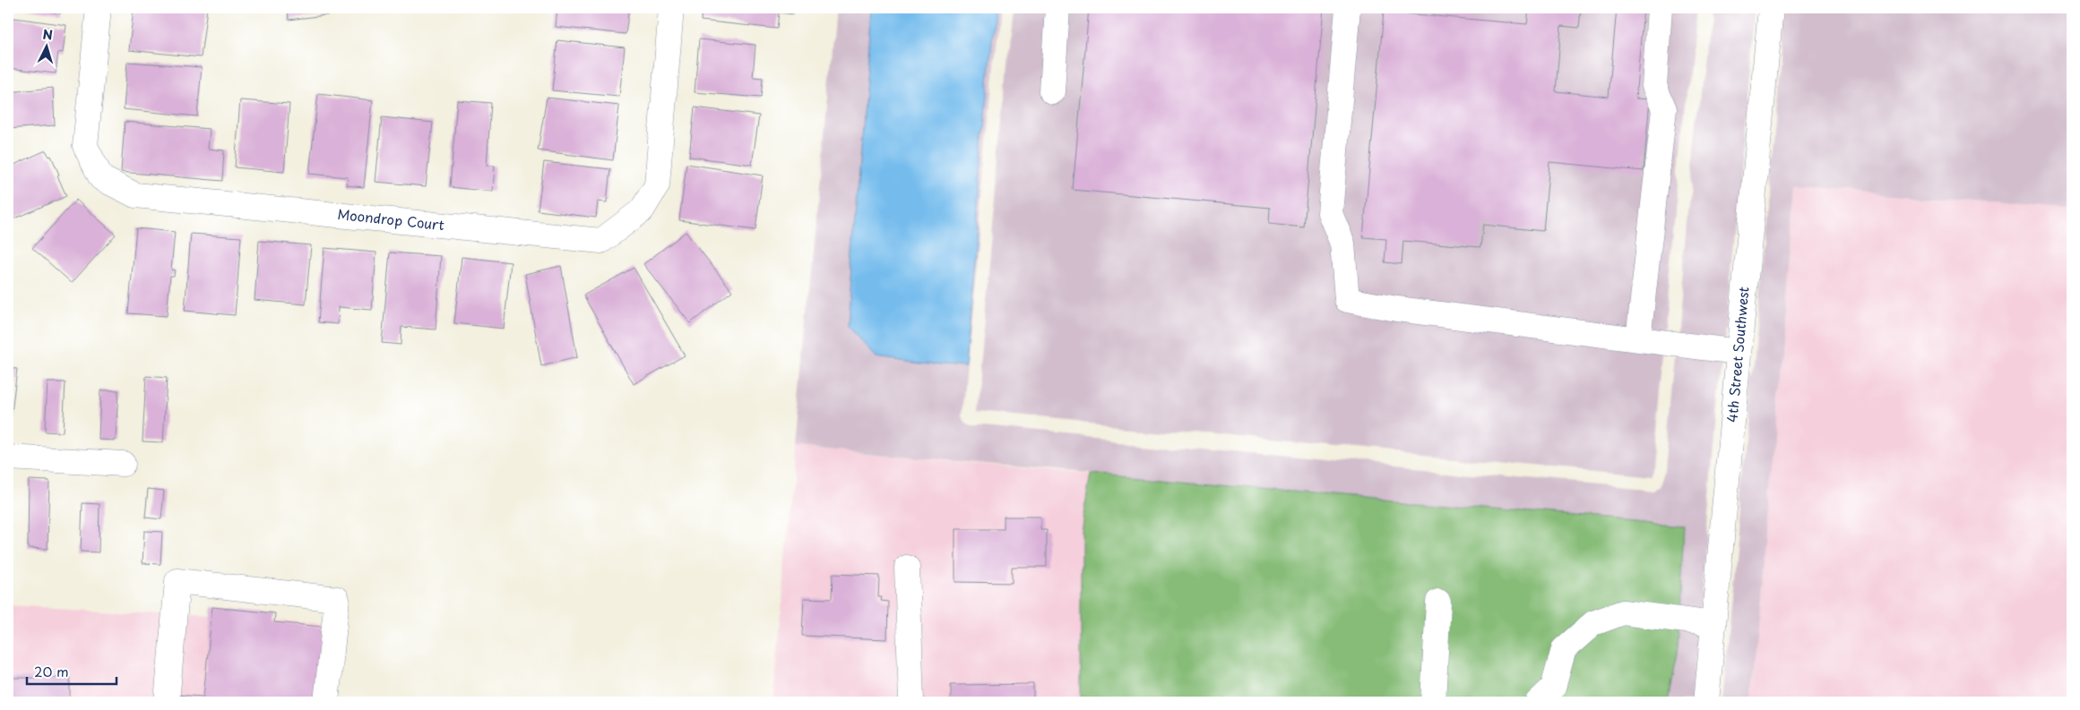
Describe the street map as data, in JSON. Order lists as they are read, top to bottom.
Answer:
{
  "streets": {
    "street": ["Moondrop Court", "4th Street Southwest"]
  },
  "scale_bar": "20 m",
  "north": "top"
}
